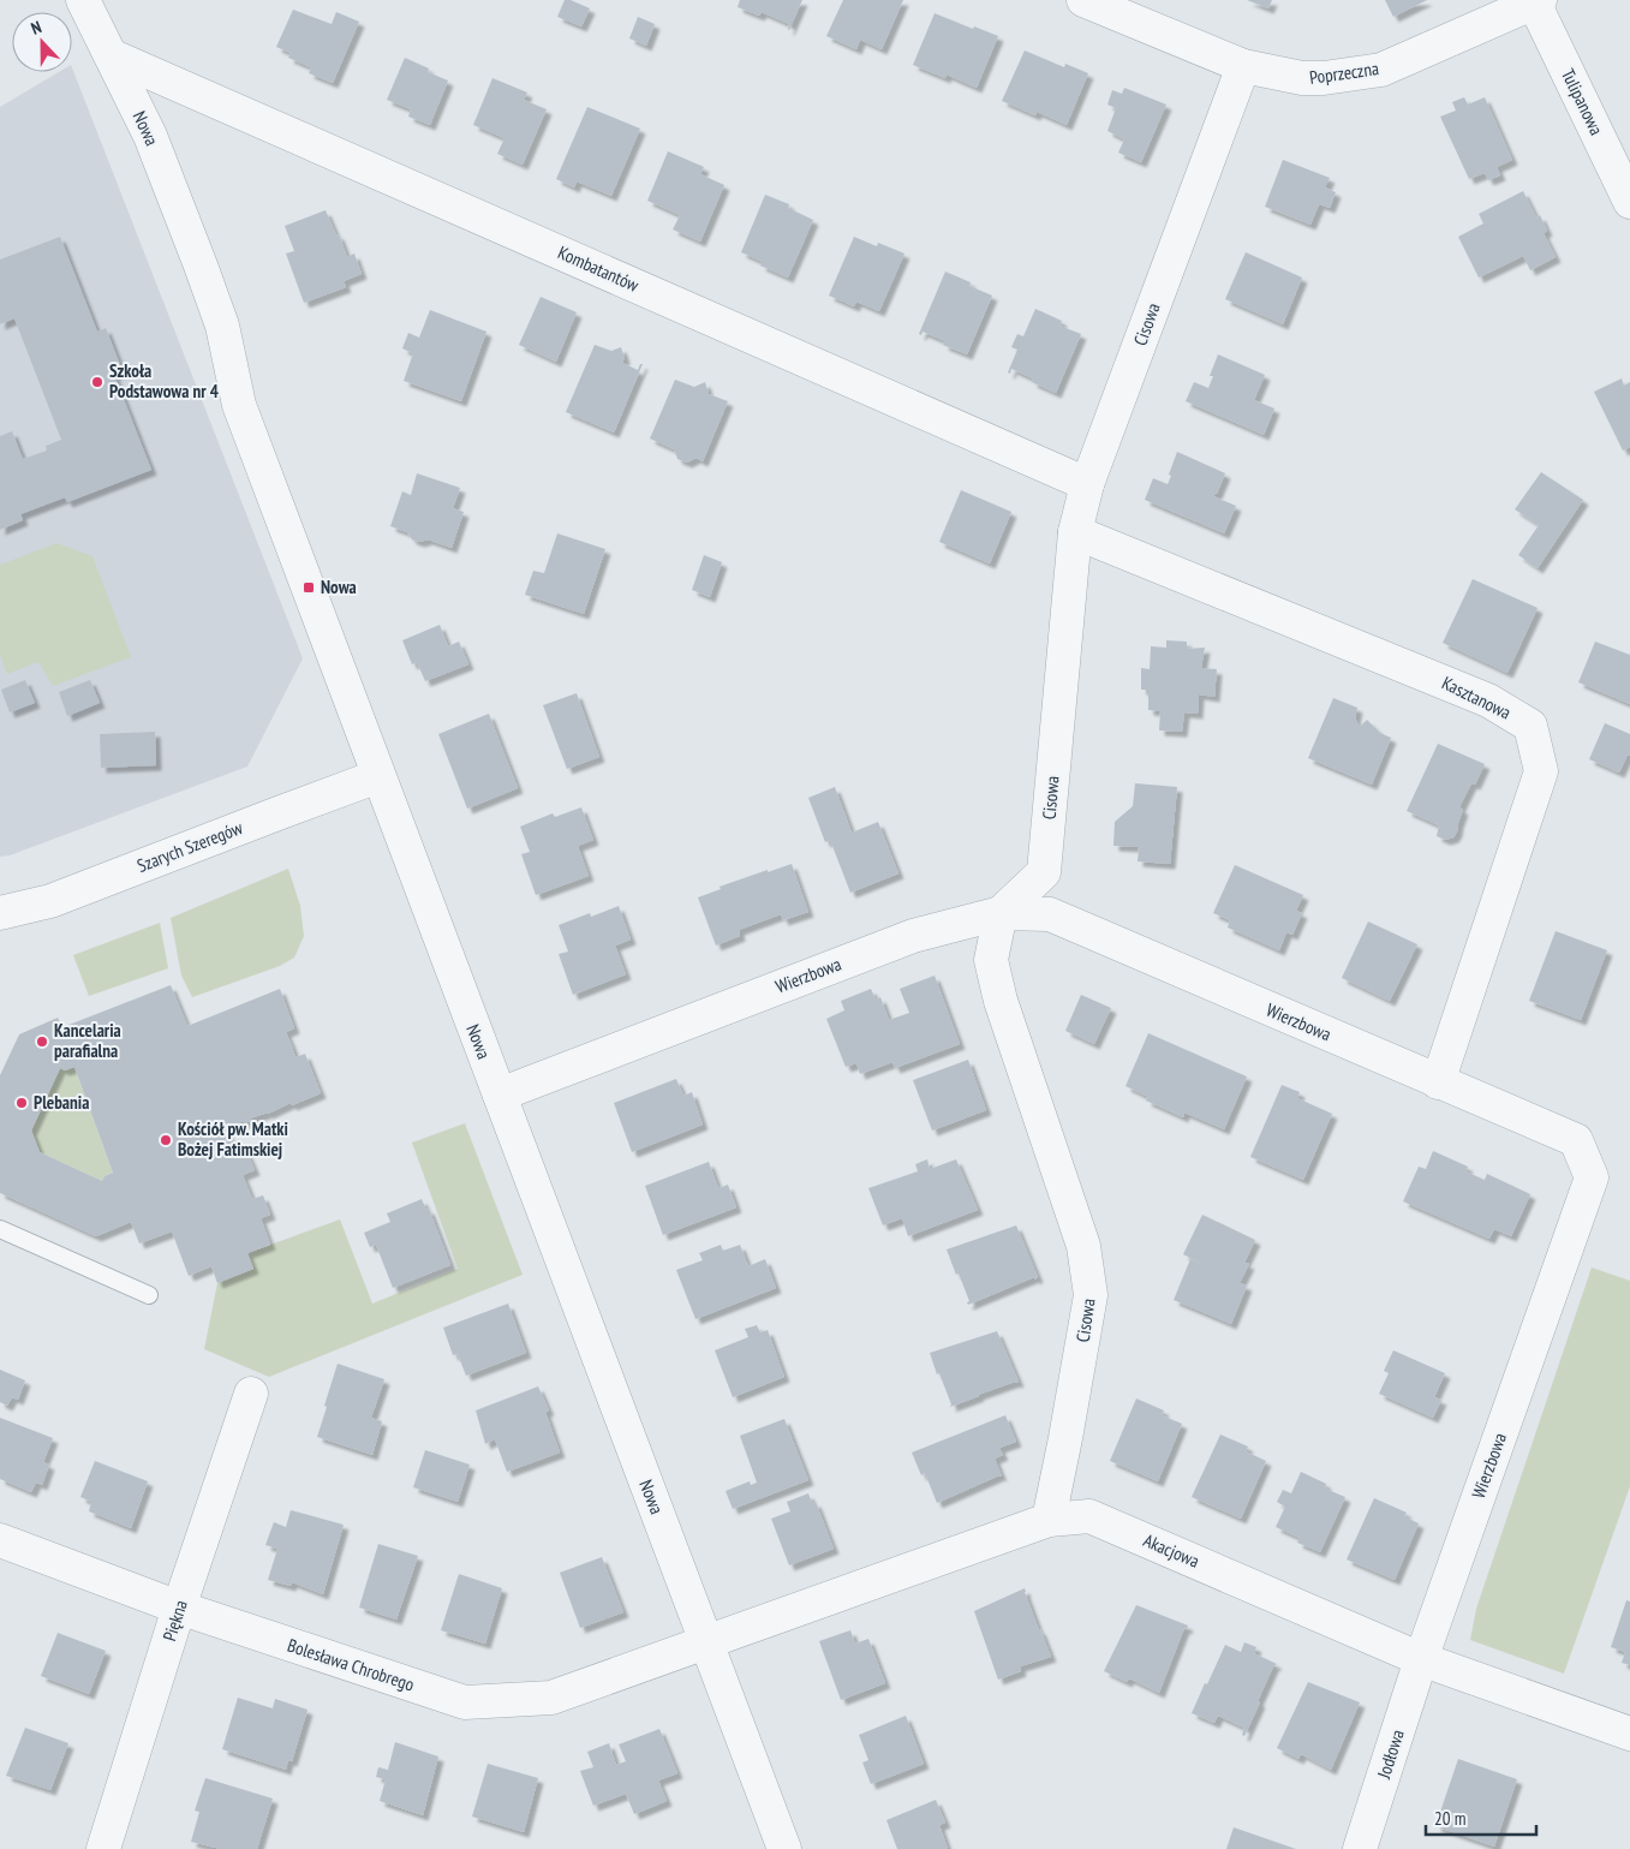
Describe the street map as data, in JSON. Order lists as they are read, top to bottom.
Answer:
{
  "streets": {
    "street": [
      "Poprzeczna",
      "Tulipanowa",
      "Nowa",
      "Kombatantów",
      "Cisowa",
      "Kasztanowa",
      "Szarych Szeregów",
      "Wierzbowa",
      "Akacjowa",
      "Piękna",
      "Bolesława Chrobrego",
      "Jodłowa"
    ]
  },
  "crossings": [
    ["Poprzeczna", "Tulipanowa"],
    ["Poprzeczna", "Cisowa"],
    ["Nowa", "Kombatantów"],
    ["Nowa", "Szarych Szeregów"],
    ["Nowa", "Wierzbowa"],
    ["Nowa", "Akacjowa"],
    ["Nowa", "Bolesława Chrobrego"],
    ["Kombatantów", "Cisowa"],
    ["Cisowa", "Kasztanowa"],
    ["Cisowa", "Wierzbowa"],
    ["Cisowa", "Akacjowa"],
    ["Kasztanowa", "Wierzbowa"],
    ["Wierzbowa", "Akacjowa"],
    ["Wierzbowa", "Jodłowa"],
    ["Akacjowa", "Bolesława Chrobrego"],
    ["Akacjowa", "Jodłowa"],
    ["Piękna", "Bolesława Chrobrego"]
  ],
  "places": {
    "other": [
      "Szkoła Podstawowa nr 4",
      "Kancelaria parafialna",
      "Plebania",
      "Kościół pw. Matki Bożej Fatimskiej"
    ],
    "transit": ["Nowa"]
  },
  "scale_bar": "20 m",
  "north": "top"
}
